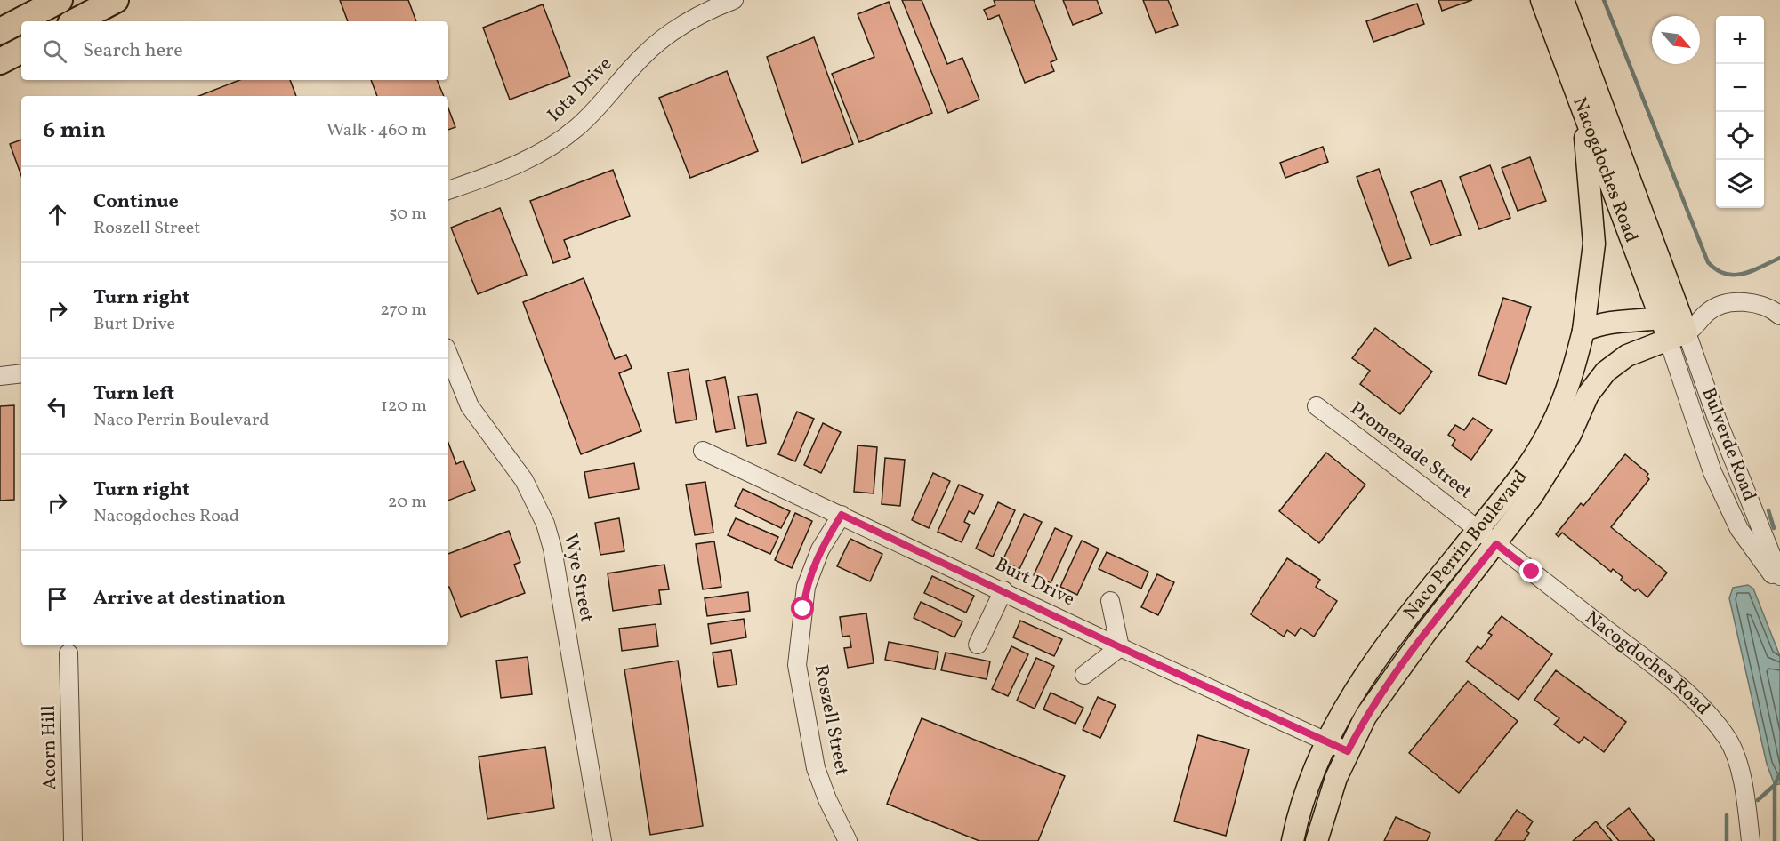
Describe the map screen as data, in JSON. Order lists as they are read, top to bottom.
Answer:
{
  "streets": {
    "main road": ["Nacogdoches Road", "Naco Perrin Boulevard"],
    "street": [
      "Iota Drive",
      "Bulverde Road",
      "Promenade Street",
      "Wye Street",
      "Burt Drive",
      "Roszell Street",
      "Acorn Hill"
    ]
  },
  "crossings": [
    ["Nacogdoches Road", "Bulverde Road"],
    ["Nacogdoches Road", "Promenade Street"],
    ["Nacogdoches Road", "Naco Perrin Boulevard"],
    ["Bulverde Road", "Naco Perrin Boulevard"],
    ["Promenade Street", "Naco Perrin Boulevard"],
    ["Naco Perrin Boulevard", "Burt Drive"],
    ["Burt Drive", "Roszell Street"]
  ],
  "north": "bottom right",
  "page": {
    "map_buttons": ["+", "−"],
    "search": "Search here",
    "heading": ["6 min", "Walk · 460 m"],
    "list": [
      ["Continue", "Roszell Street", "50 m"],
      ["Turn right", "Burt Drive", "270 m"],
      ["Turn left", "Naco Perrin Boulevard", "120 m"],
      ["Turn right", "Nacogdoches Road", "20 m"],
      "Arrive at destination"
    ]
  }
}
